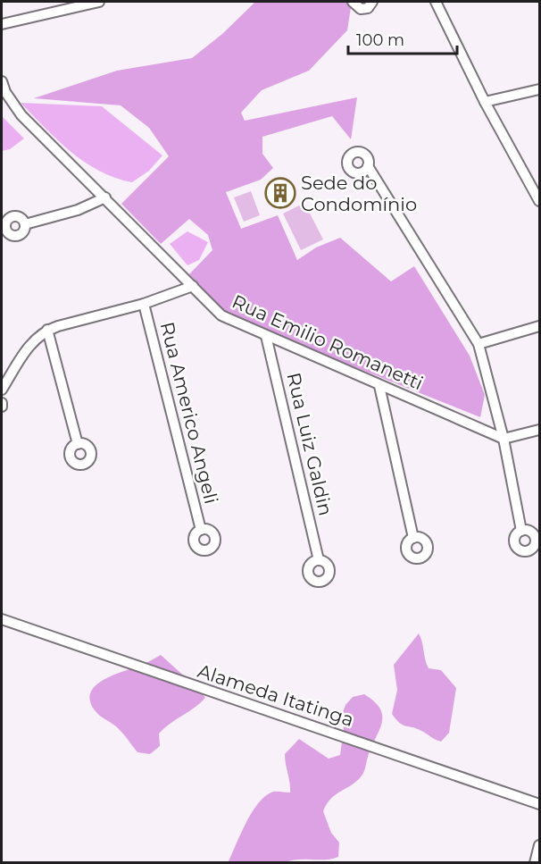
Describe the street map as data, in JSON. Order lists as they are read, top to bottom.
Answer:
{
  "streets": {
    "street": [
      "Rua Emilio Romanetti",
      "Rua Americo Angeli",
      "Rua Luiz Galdin",
      "Alameda Itatinga"
    ]
  },
  "crossings": [
    ["Rua Emilio Romanetti", "Rua Luiz Galdin"]
  ],
  "places": {
    "building": ["Sede do Condomínio"]
  },
  "scale_bar": "100 m"
}
